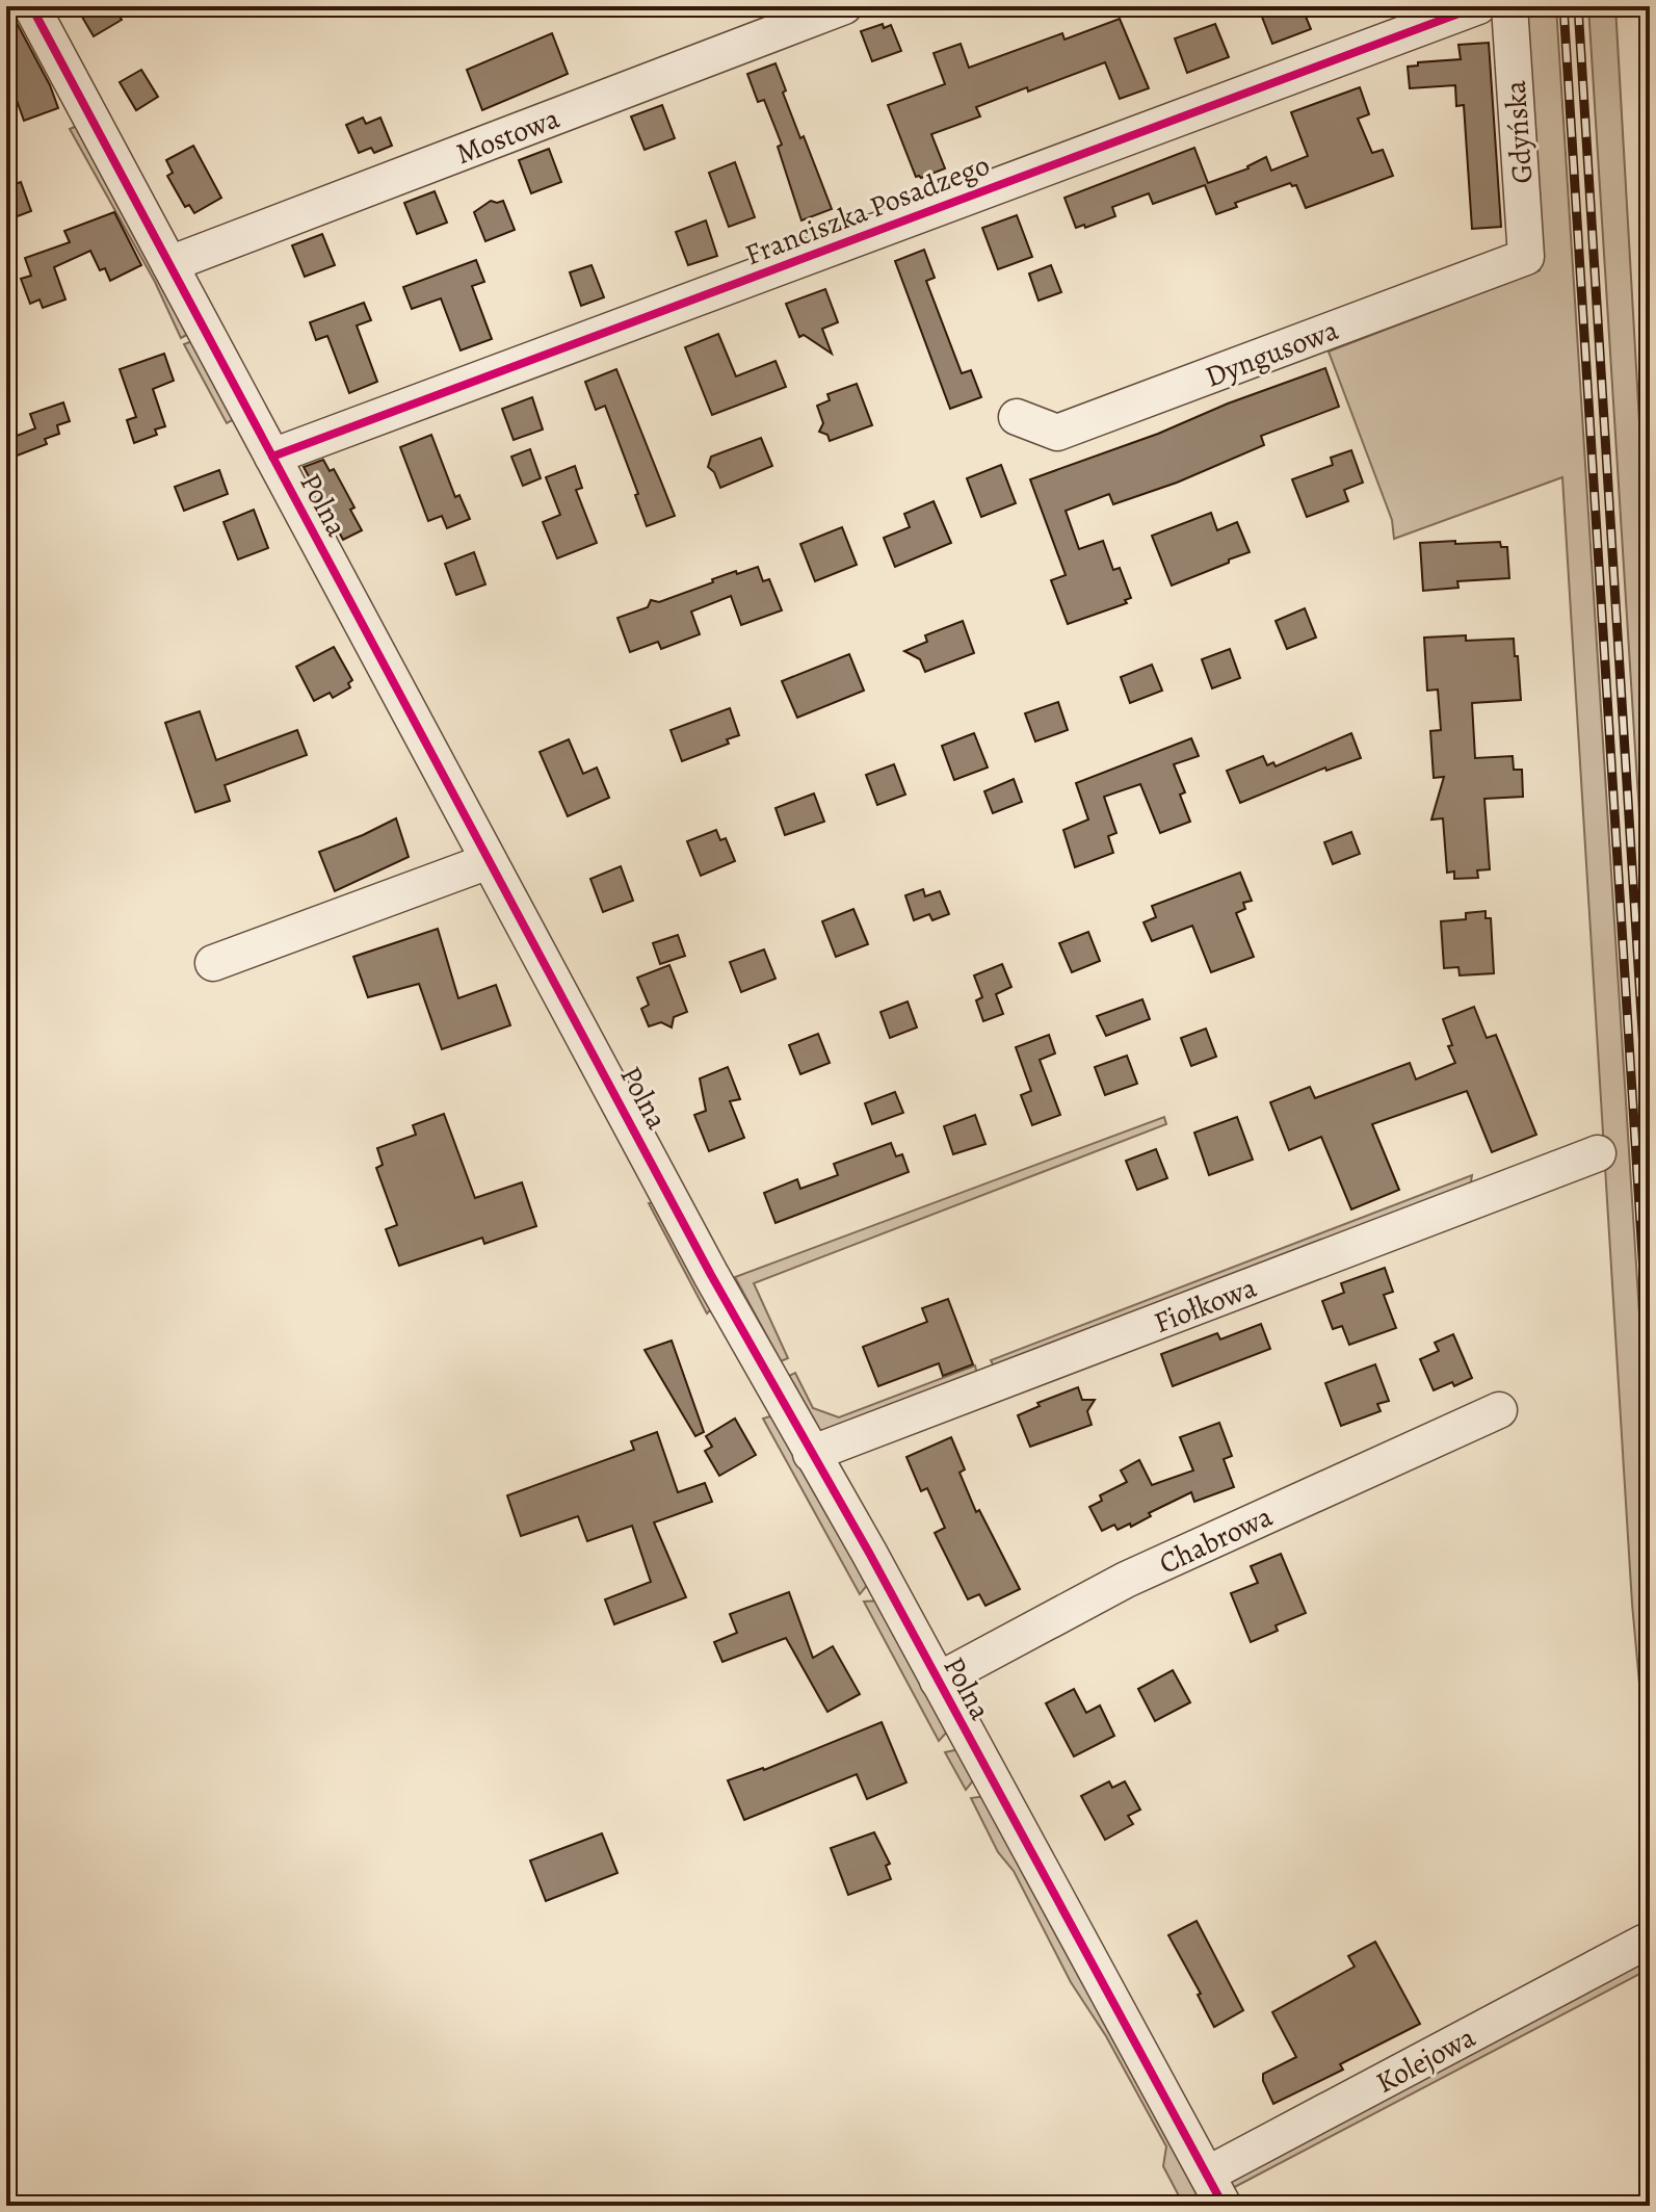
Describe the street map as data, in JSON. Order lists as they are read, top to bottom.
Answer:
{
  "streets": {
    "street": [
      "Gdyńska",
      "Mostowa",
      "Franciszka Posadzego",
      "Dyngusowa",
      "Polna",
      "Fiołkowa",
      "Chabrowa",
      "Kolejowa"
    ]
  },
  "crossings": [
    ["Gdyńska", "Dyngusowa"],
    ["Mostowa", "Polna"],
    ["Franciszka Posadzego", "Polna"],
    ["Polna", "Fiołkowa"],
    ["Polna", "Chabrowa"],
    ["Polna", "Kolejowa"]
  ]
}
